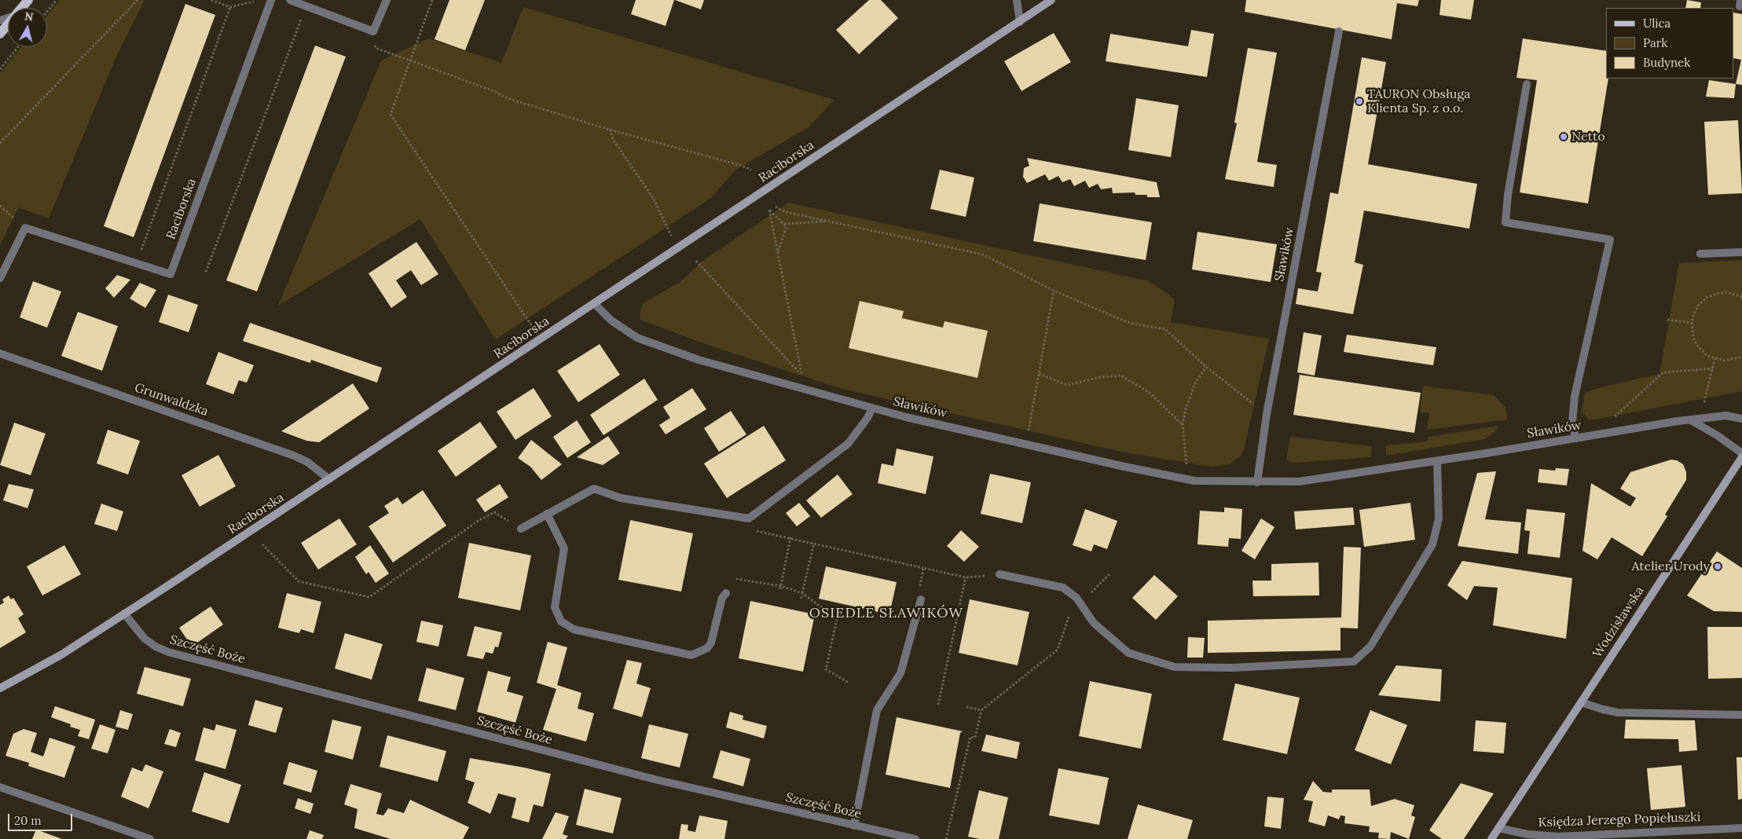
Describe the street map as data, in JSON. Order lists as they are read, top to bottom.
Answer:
{
  "streets": {
    "street": [
      "Raciborska",
      "Sławików",
      "Grunwaldzka",
      "Wodzisławska",
      "Szczęść Boże",
      "Księdza Jerzego Popiełuszki"
    ]
  },
  "crossings": [
    ["Raciborska", "Sławików"],
    ["Raciborska", "Grunwaldzka"],
    ["Raciborska", "Szczęść Boże"],
    ["Wodzisławska", "Księdza Jerzego Popiełuszki"]
  ],
  "districts": ["OSIEDLE SŁAWIKÓW"],
  "places": ["TAURON Obsługa Klienta Sp. z o.o.", "Netto", "Atelier Urody"],
  "legend": ["Ulica", "Park", "Budynek"],
  "scale_bar": "20 m",
  "north": "top"
}
